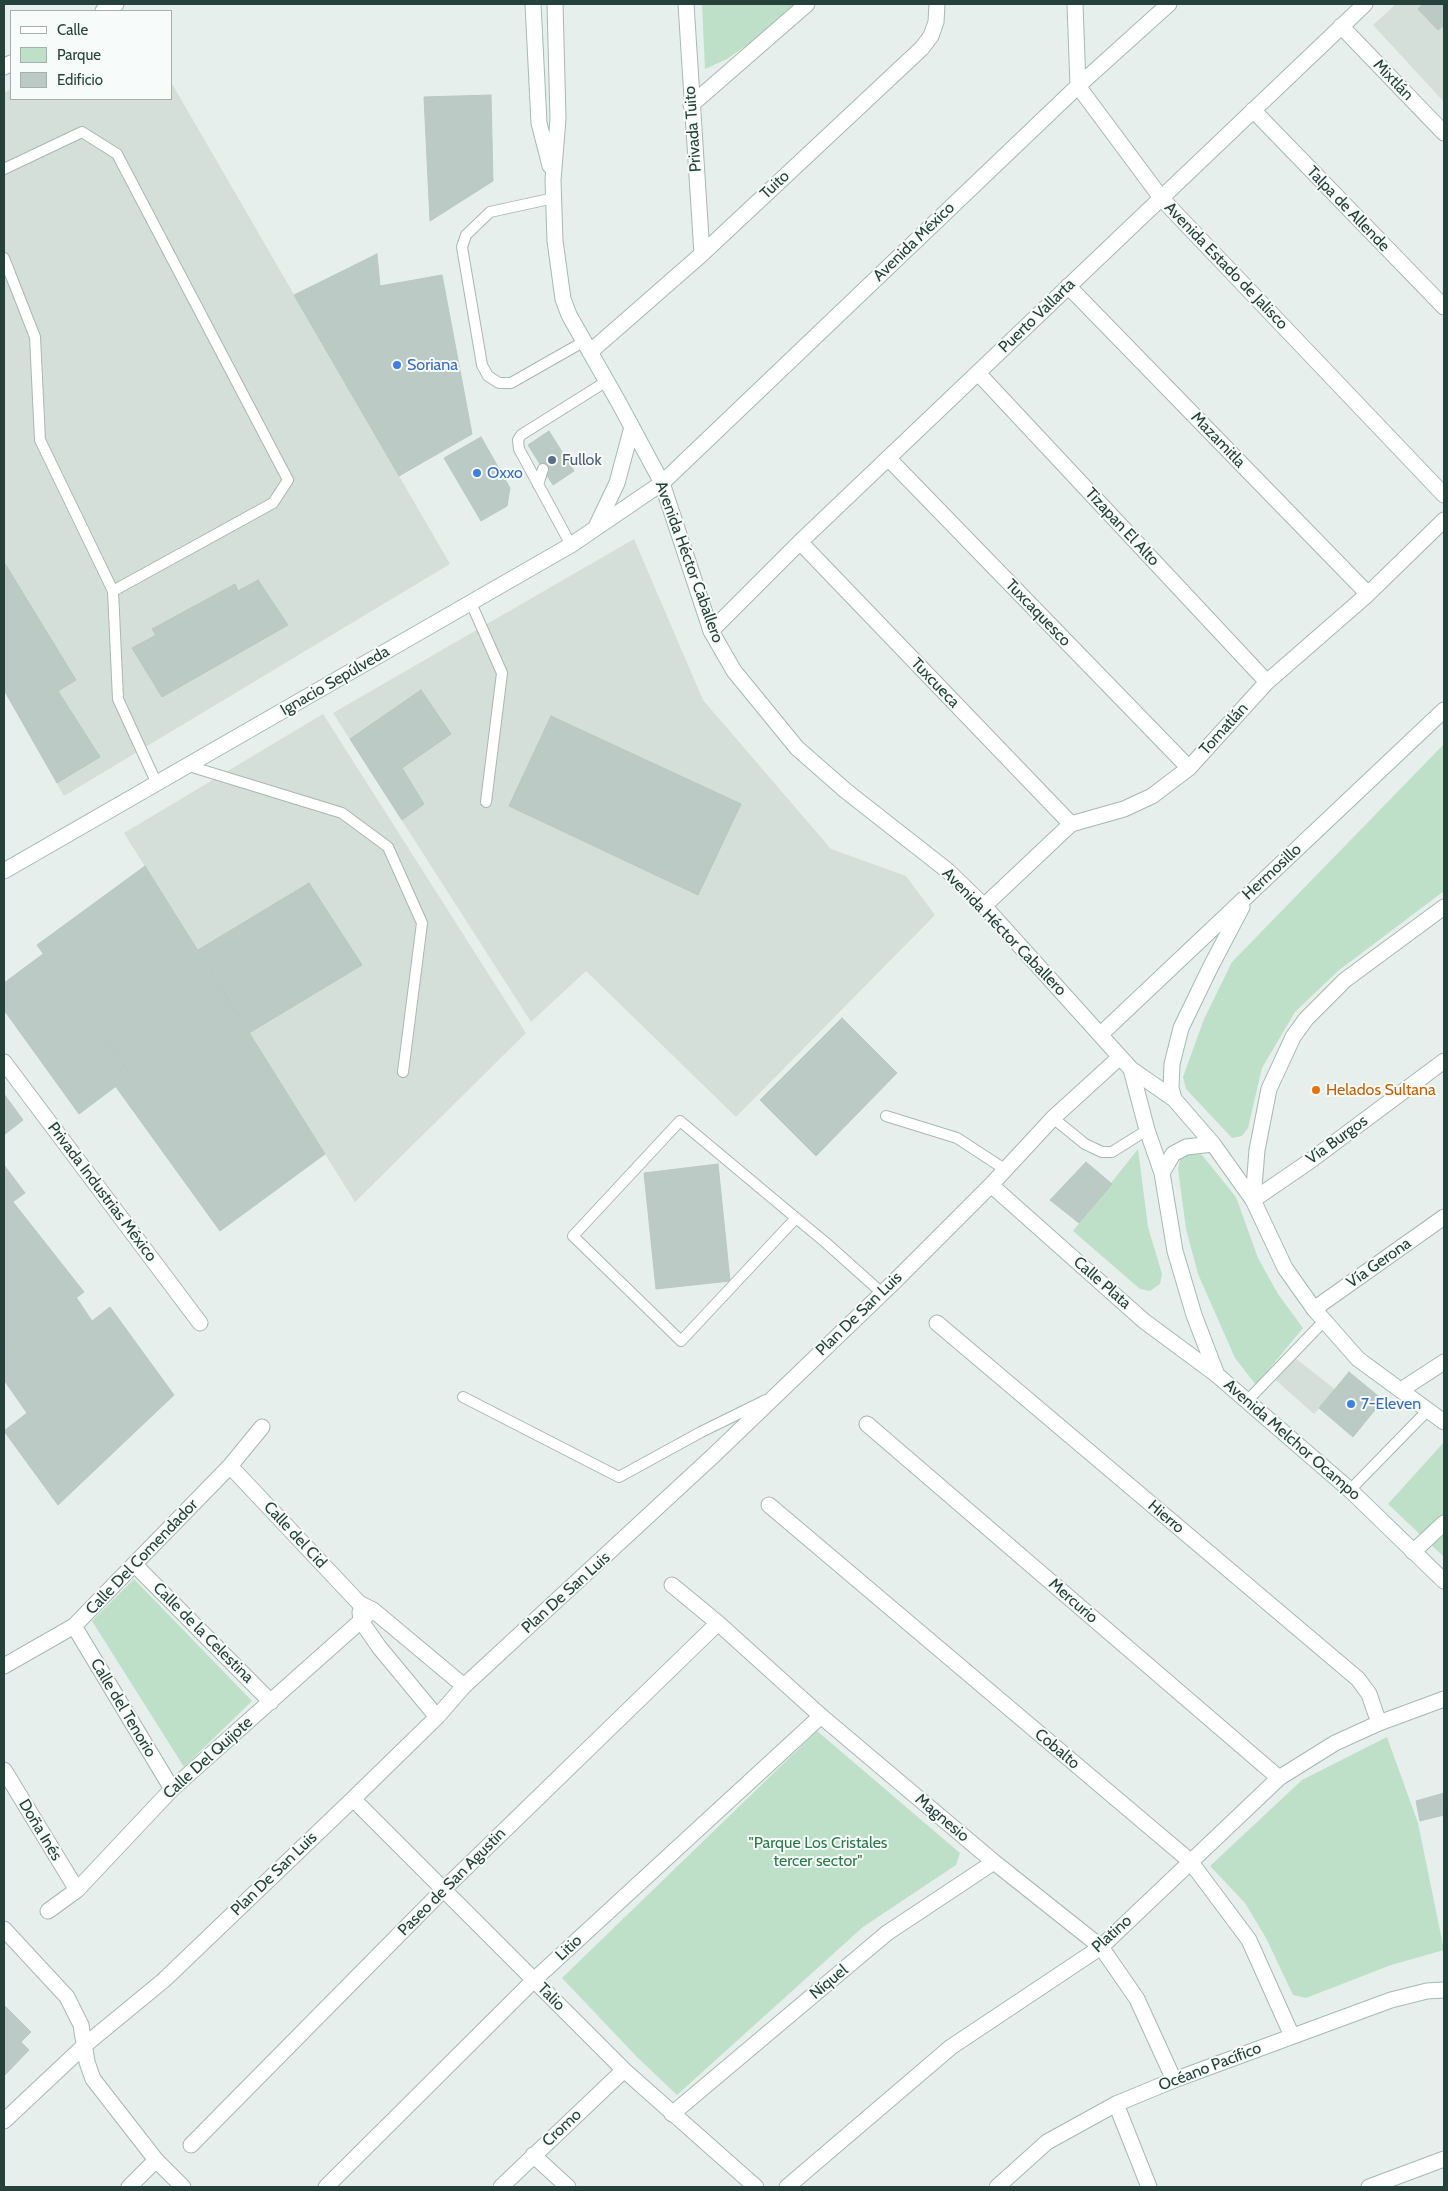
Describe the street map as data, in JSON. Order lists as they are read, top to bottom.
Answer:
{
  "streets": {
    "street": [
      "Mixtlán",
      "Privada Tuito",
      "Tuito",
      "Talpa de Allende",
      "Avenida México",
      "Avenida Estado de Jalisco",
      "Puerto Vallarta",
      "Mazamitla",
      "Tizapan El Alto",
      "Avenida Héctor Caballero",
      "Tuxcaquesco",
      "Ignacio Sepúlveda",
      "Tuxcueca",
      "Tomatlán",
      "Hermosillo",
      "Vía Burgos",
      "Privada Industrias México",
      "Vía Gerona",
      "Calle Plata",
      "Plan De San Luis",
      "Avenida Melchor Ocampo",
      "Hierro",
      "Calle del Cid",
      "Calle Del Comendador",
      "Mercurio",
      "Calle de la Celestina",
      "Calle del Tenorio",
      "Cobalto",
      "Calle Del Quijote",
      "Magnesio",
      "Doña Inés",
      "Paseo de San Agustin",
      "Platino",
      "Litio",
      "Níquel",
      "Talio",
      "Océano Pacífico",
      "Cromo"
    ]
  },
  "crossings": [
    ["Mixtlán", "Puerto Vallarta"],
    ["Privada Tuito", "Tuito"],
    ["Tuito", "Avenida Héctor Caballero"],
    ["Talpa de Allende", "Puerto Vallarta"],
    ["Avenida México", "Avenida Estado de Jalisco"],
    ["Avenida México", "Avenida Héctor Caballero"],
    ["Avenida México", "Ignacio Sepúlveda"],
    ["Avenida Estado de Jalisco", "Puerto Vallarta"],
    ["Puerto Vallarta", "Mazamitla"],
    ["Puerto Vallarta", "Tizapan El Alto"],
    ["Puerto Vallarta", "Avenida Héctor Caballero"],
    ["Puerto Vallarta", "Tuxcaquesco"],
    ["Puerto Vallarta", "Tuxcueca"],
    ["Mazamitla", "Tomatlán"],
    ["Tizapan El Alto", "Tomatlán"],
    ["Avenida Héctor Caballero", "Ignacio Sepúlveda"],
    ["Avenida Héctor Caballero", "Tomatlán"],
    ["Avenida Héctor Caballero", "Hermosillo"],
    ["Avenida Héctor Caballero", "Plan De San Luis"],
    ["Avenida Héctor Caballero", "Avenida Melchor Ocampo"],
    ["Tuxcaquesco", "Tomatlán"],
    ["Tuxcueca", "Tomatlán"],
    ["Calle Plata", "Plan De San Luis"],
    ["Calle Plata", "Avenida Melchor Ocampo"],
    ["Plan De San Luis", "Calle del Cid"],
    ["Plan De San Luis", "Talio"],
    ["Hierro", "Platino"],
    ["Calle del Cid", "Calle Del Comendador"],
    ["Calle Del Comendador", "Calle de la Celestina"],
    ["Calle Del Comendador", "Calle del Tenorio"],
    ["Mercurio", "Platino"],
    ["Calle de la Celestina", "Calle Del Quijote"],
    ["Calle del Tenorio", "Calle Del Quijote"],
    ["Cobalto", "Platino"],
    ["Cobalto", "Océano Pacífico"],
    ["Calle Del Quijote", "Doña Inés"],
    ["Magnesio", "Paseo de San Agustin"],
    ["Magnesio", "Platino"],
    ["Magnesio", "Litio"],
    ["Magnesio", "Níquel"],
    ["Magnesio", "Océano Pacífico"],
    ["Paseo de San Agustin", "Talio"],
    ["Litio", "Talio"],
    ["Níquel", "Talio"],
    ["Talio", "Cromo"]
  ],
  "parks": ["\"Parque Los Cristales tercer sector\""],
  "places": [
    "Soriana",
    "Fullok",
    "Oxxo",
    "Helados Sultana",
    "7-Eleven"
  ],
  "legend": ["Calle", "Parque", "Edificio"]
}
